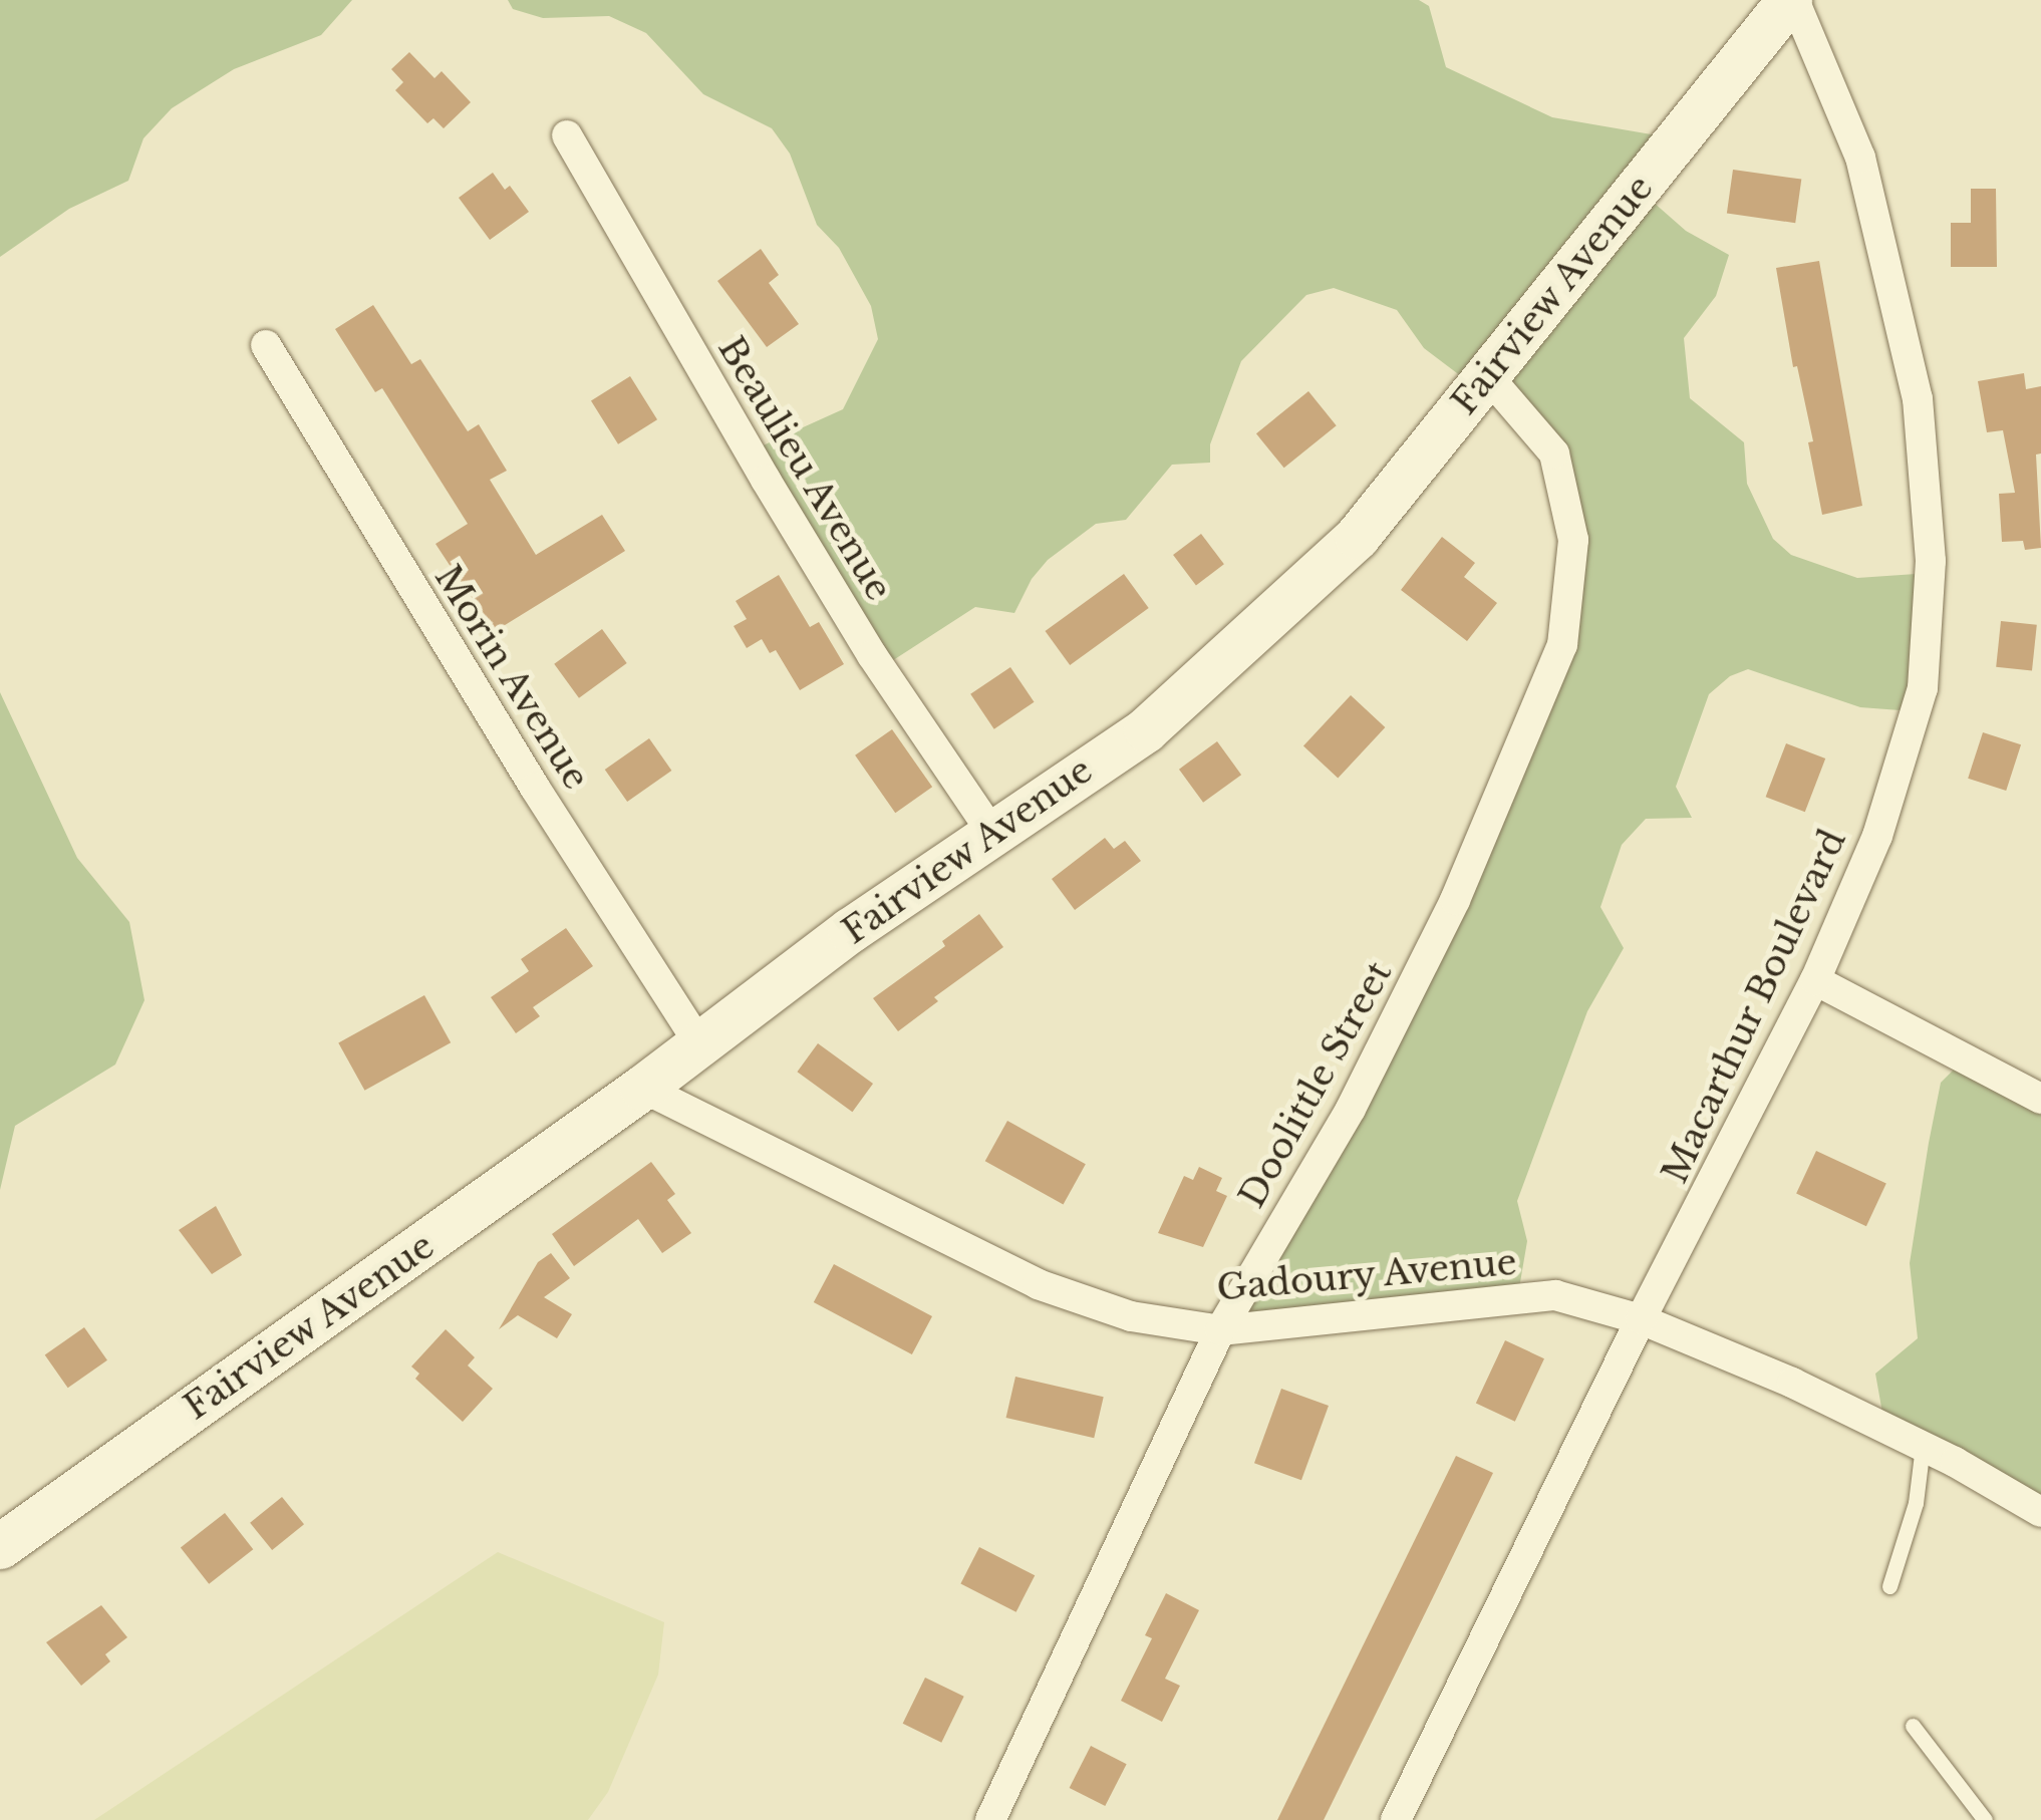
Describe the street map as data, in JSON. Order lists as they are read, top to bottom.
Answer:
{
  "streets": {
    "main road": ["Fairview Avenue"],
    "street": [
      "Beaulieu Avenue",
      "Morin Avenue",
      "Macarthur Boulevard",
      "Doolittle Street",
      "Gadoury Avenue"
    ]
  },
  "crossings": [
    ["Fairview Avenue", "Beaulieu Avenue"],
    ["Fairview Avenue", "Morin Avenue"],
    ["Fairview Avenue", "Macarthur Boulevard"],
    ["Fairview Avenue", "Doolittle Street"],
    ["Fairview Avenue", "Gadoury Avenue"],
    ["Macarthur Boulevard", "Gadoury Avenue"],
    ["Doolittle Street", "Gadoury Avenue"]
  ]
}
